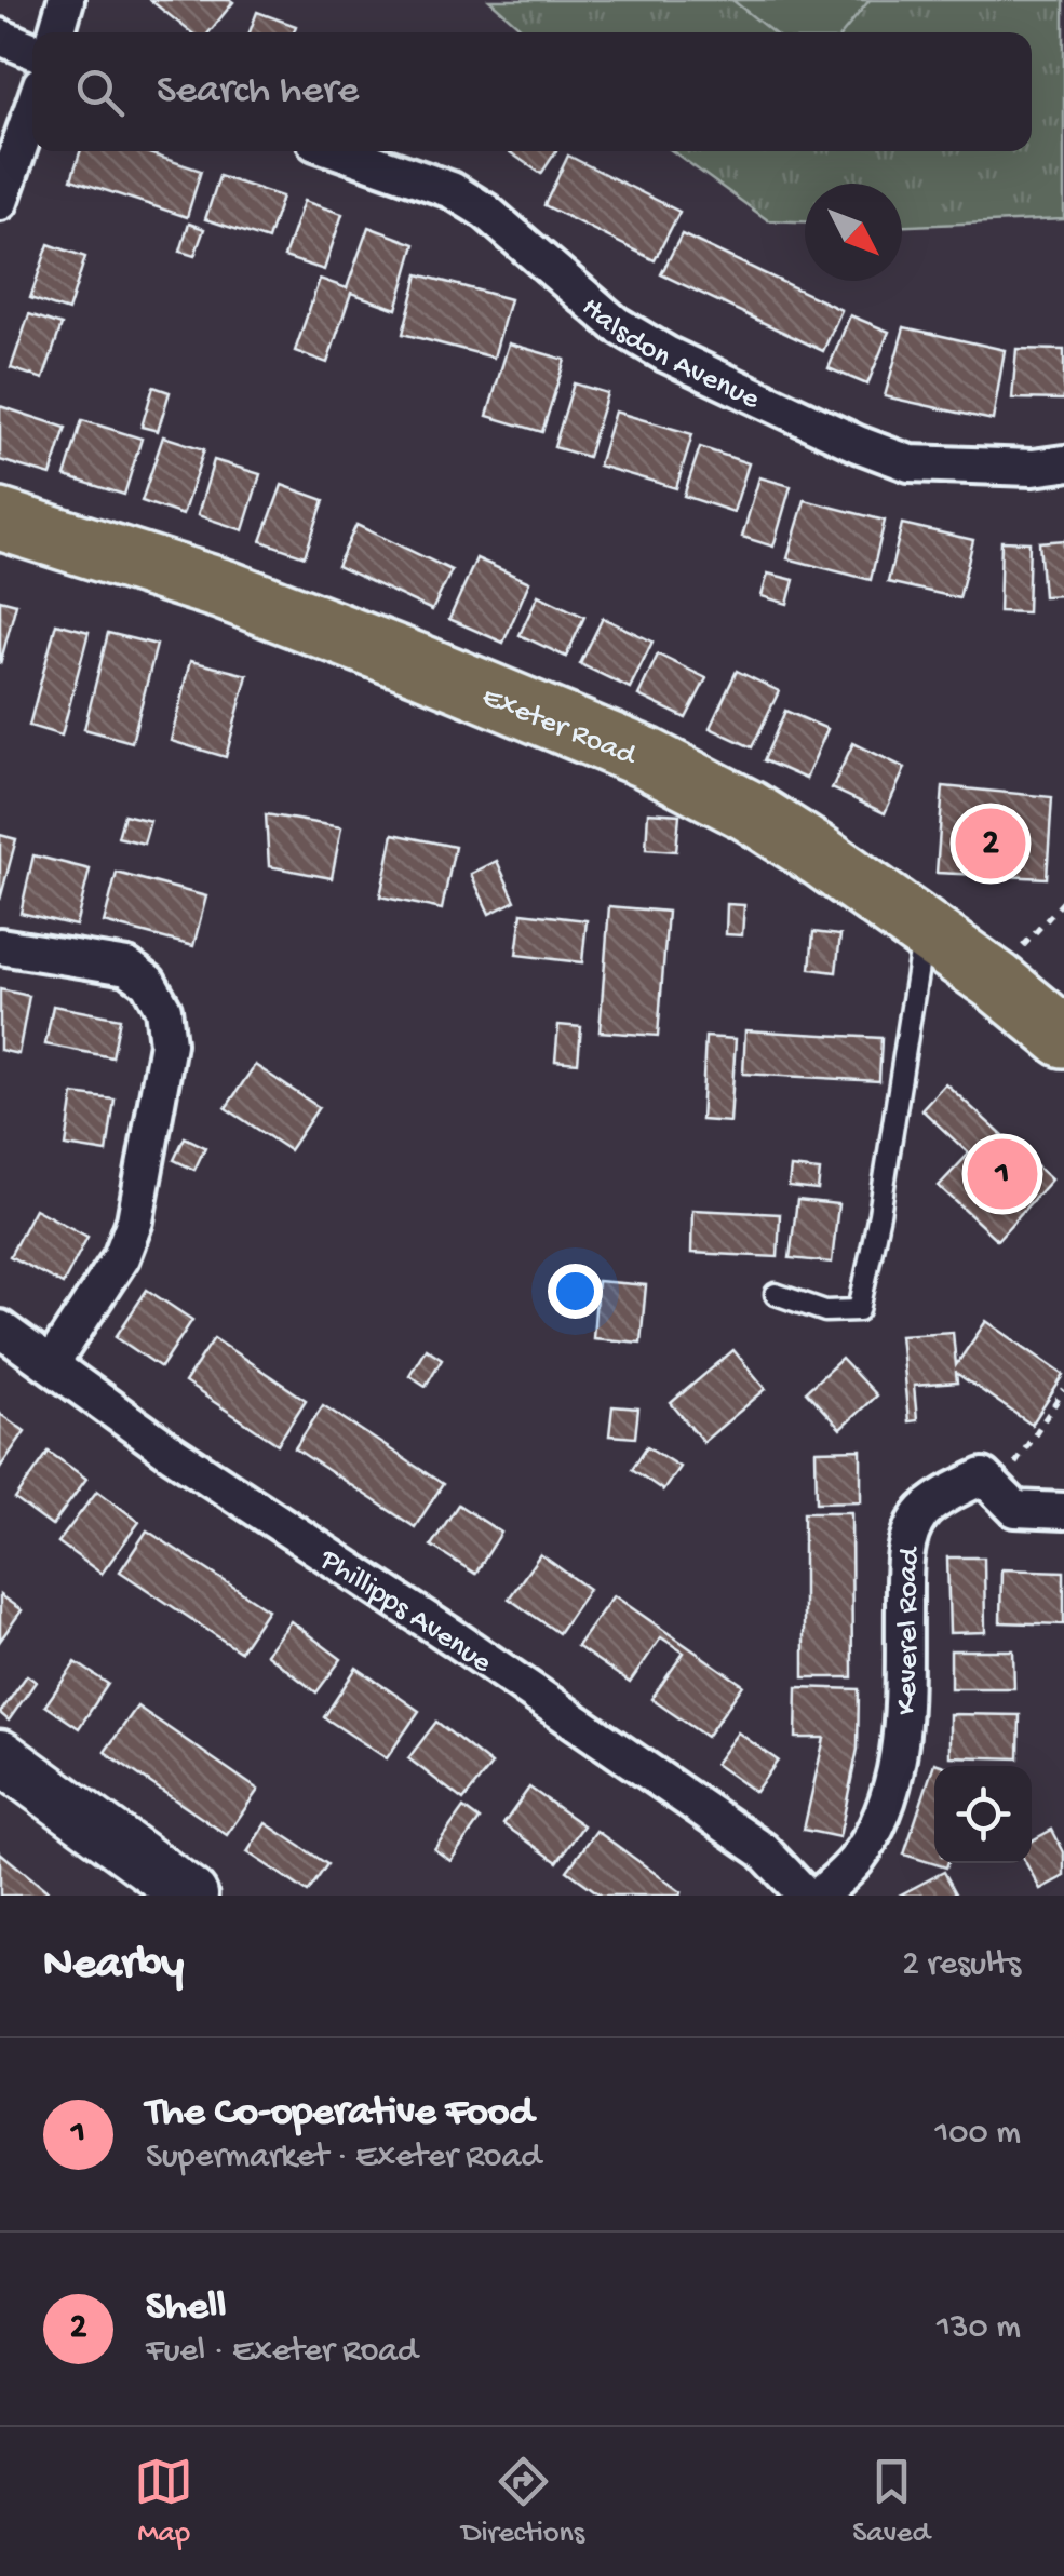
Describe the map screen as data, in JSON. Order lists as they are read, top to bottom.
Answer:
{
  "streets": {
    "highway": ["Exeter Road"],
    "street": ["Halsdon Avenue", "Phillipps Avenue", "Keverel Road"]
  },
  "north": "bottom right",
  "page": {
    "search": "Search here",
    "pins": ["2", "1"],
    "heading": ["Nearby", "2 results"],
    "list": [
      {
        "mark": "1",
        "name": "The Co-operative Food",
        "note": "Supermarket · Exeter Road",
        "value": "100 m"
      },
      {
        "mark": "2",
        "name": "Shell",
        "note": "Fuel · Exeter Road",
        "value": "130 m"
      }
    ],
    "nav": ["Map", "Directions", "Saved"]
  }
}
